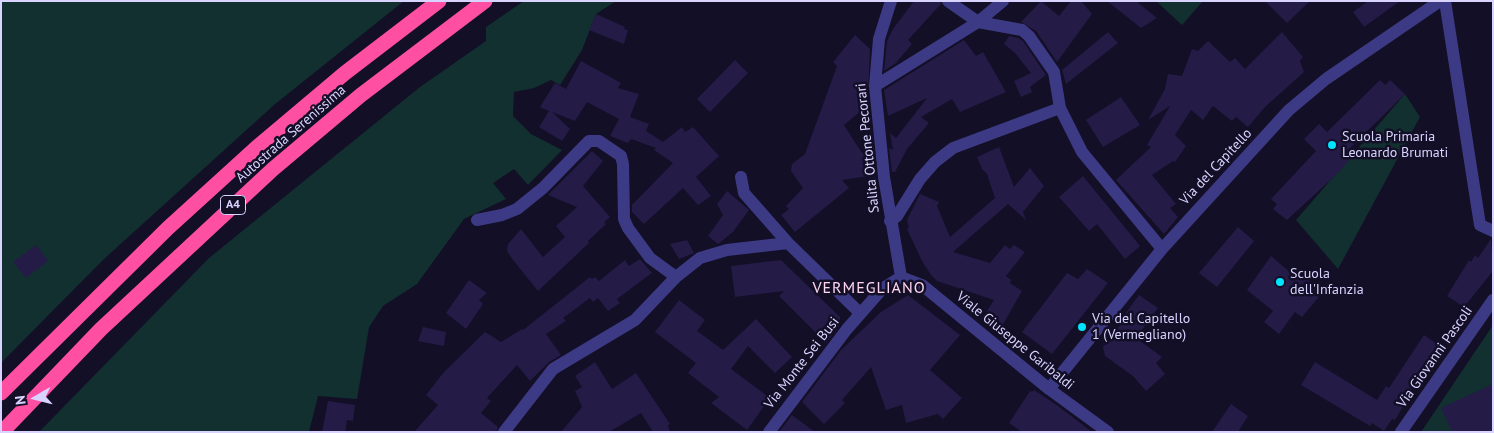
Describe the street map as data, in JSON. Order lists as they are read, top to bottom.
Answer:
{
  "streets": {
    "highway": ["Autostrada Serenissima", "A4"],
    "street": [
      "Salita Ottone Pecorari",
      "Via del Capitello",
      "Viale Giuseppe Garibaldi",
      "Via Giovanni Pascoli",
      "Via Monte Sei Busi"
    ]
  },
  "crossings": [
    ["Salita Ottone Pecorari", "Viale Giuseppe Garibaldi"],
    ["Salita Ottone Pecorari", "Via Monte Sei Busi"],
    ["Via del Capitello", "Viale Giuseppe Garibaldi"],
    ["Viale Giuseppe Garibaldi", "Via Monte Sei Busi"]
  ],
  "districts": ["VERMEGLIANO"],
  "places": ["Scuola Primaria Leonardo Brumati", "Scuola dell'Infanzia", "Via del Capitello 1 (Vermegliano)"],
  "north": "left"
}
